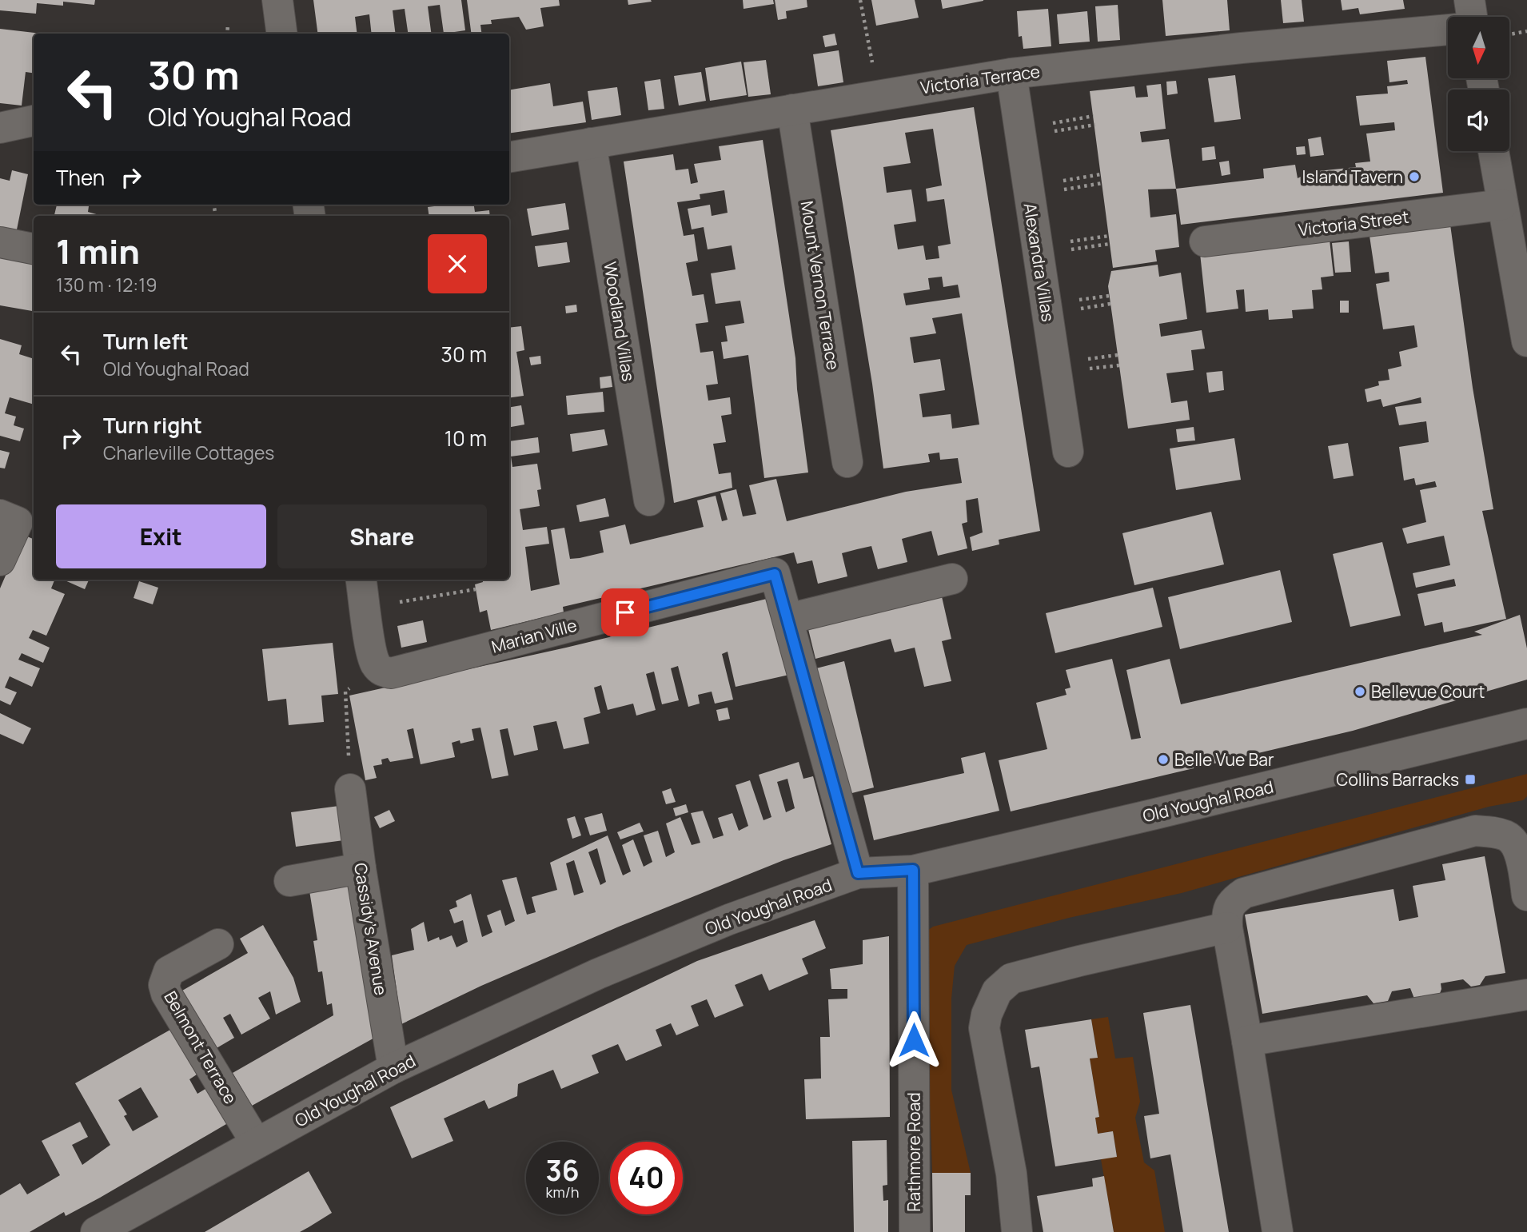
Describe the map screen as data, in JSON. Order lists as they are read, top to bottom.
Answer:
{
  "streets": {
    "street": [
      "Victoria Terrace",
      "Victoria Street",
      "Alexandra Villas",
      "Mount Vernon Terrace",
      "Woodland Villas",
      "Marian Ville",
      "Old Youghal Road",
      "Cassidy's Avenue",
      "Belmont Terrace",
      "Rathmore Road"
    ]
  },
  "crossings": [
    ["Victoria Terrace", "Alexandra Villas"],
    ["Victoria Terrace", "Mount Vernon Terrace"],
    ["Victoria Terrace", "Woodland Villas"],
    ["Old Youghal Road", "Cassidy's Avenue"],
    ["Old Youghal Road", "Belmont Terrace"],
    ["Old Youghal Road", "Rathmore Road"]
  ],
  "places": {
    "other": ["Island Tavern", "Bellevue Court", "Belle Vue Bar"],
    "transit": ["Collins Barracks"]
  },
  "north": "bottom",
  "page": {
    "turn": ["30 m", "Old Youghal Road"],
    "then": "Then",
    "heading": ["1 min", "130 m · 12:19"],
    "list": [
      {
        "name": "Turn left",
        "note": "Old Youghal Road",
        "value": "30 m"
      },
      {
        "name": "Turn right",
        "note": "Charleville Cottages",
        "value": "10 m"
      }
    ],
    "buttons": ["Exit", "Share"],
    "speed": "36 km/h",
    "limit": "40"
  }
}
